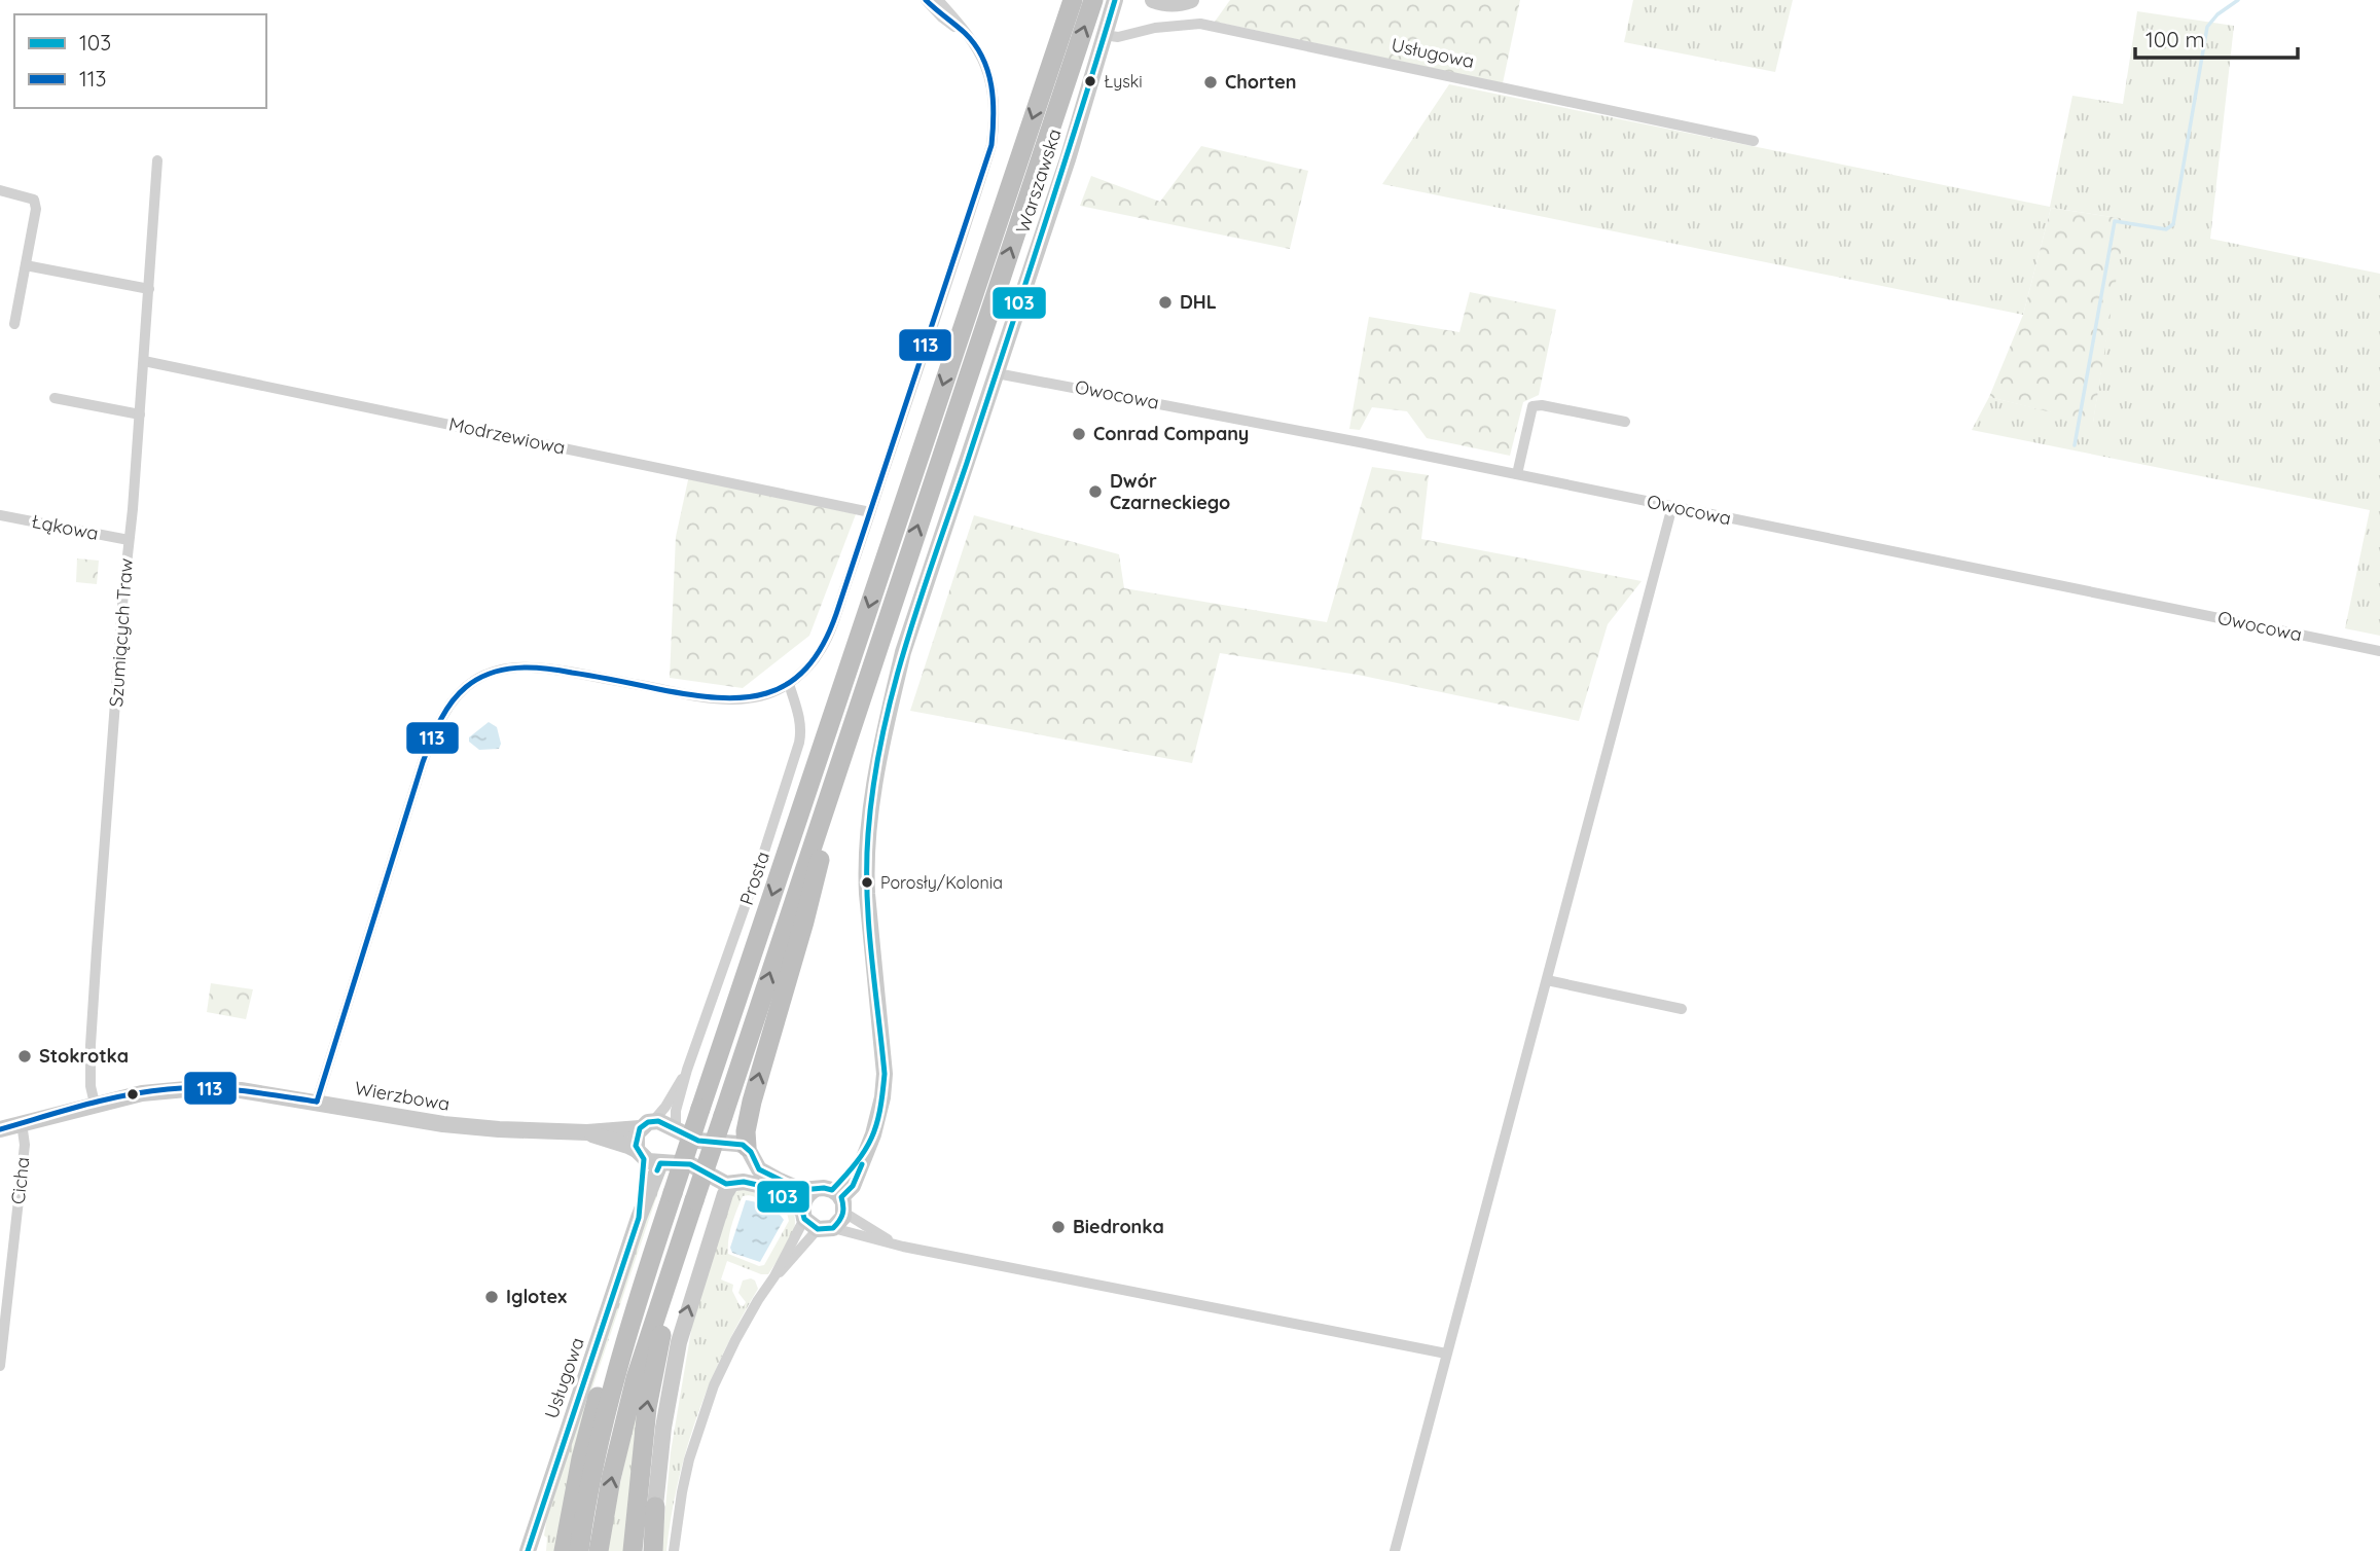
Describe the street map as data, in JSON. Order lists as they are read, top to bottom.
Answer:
{
  "streets": {
    "street": [
      "Usługowa",
      "Warszawska",
      "Owocowa",
      "Modrzewiowa",
      "Łąkowa",
      "Szumiących Traw",
      "Prosta",
      "Wierzbowa",
      "Cicha"
    ]
  },
  "crossings": [
    ["Usługowa", "Warszawska"],
    ["Usługowa", "Prosta"],
    ["Usługowa", "Wierzbowa"],
    ["Warszawska", "Owocowa"],
    ["Modrzewiowa", "Szumiących Traw"],
    ["Łąkowa", "Szumiących Traw"],
    ["Szumiących Traw", "Wierzbowa"],
    ["Prosta", "Wierzbowa"],
    ["Wierzbowa", "Cicha"]
  ],
  "places": [
    "Łyski",
    "Chorten",
    "DHL",
    "Conrad Company",
    "Dwór Czarneckiego",
    "Porosły/Kolonia",
    "Stokrotka",
    "Biedronka",
    "Iglotex"
  ],
  "lines": ["transit line 103", "transit line 113"],
  "legend": ["103", "113"],
  "scale_bar": "100 m"
}
